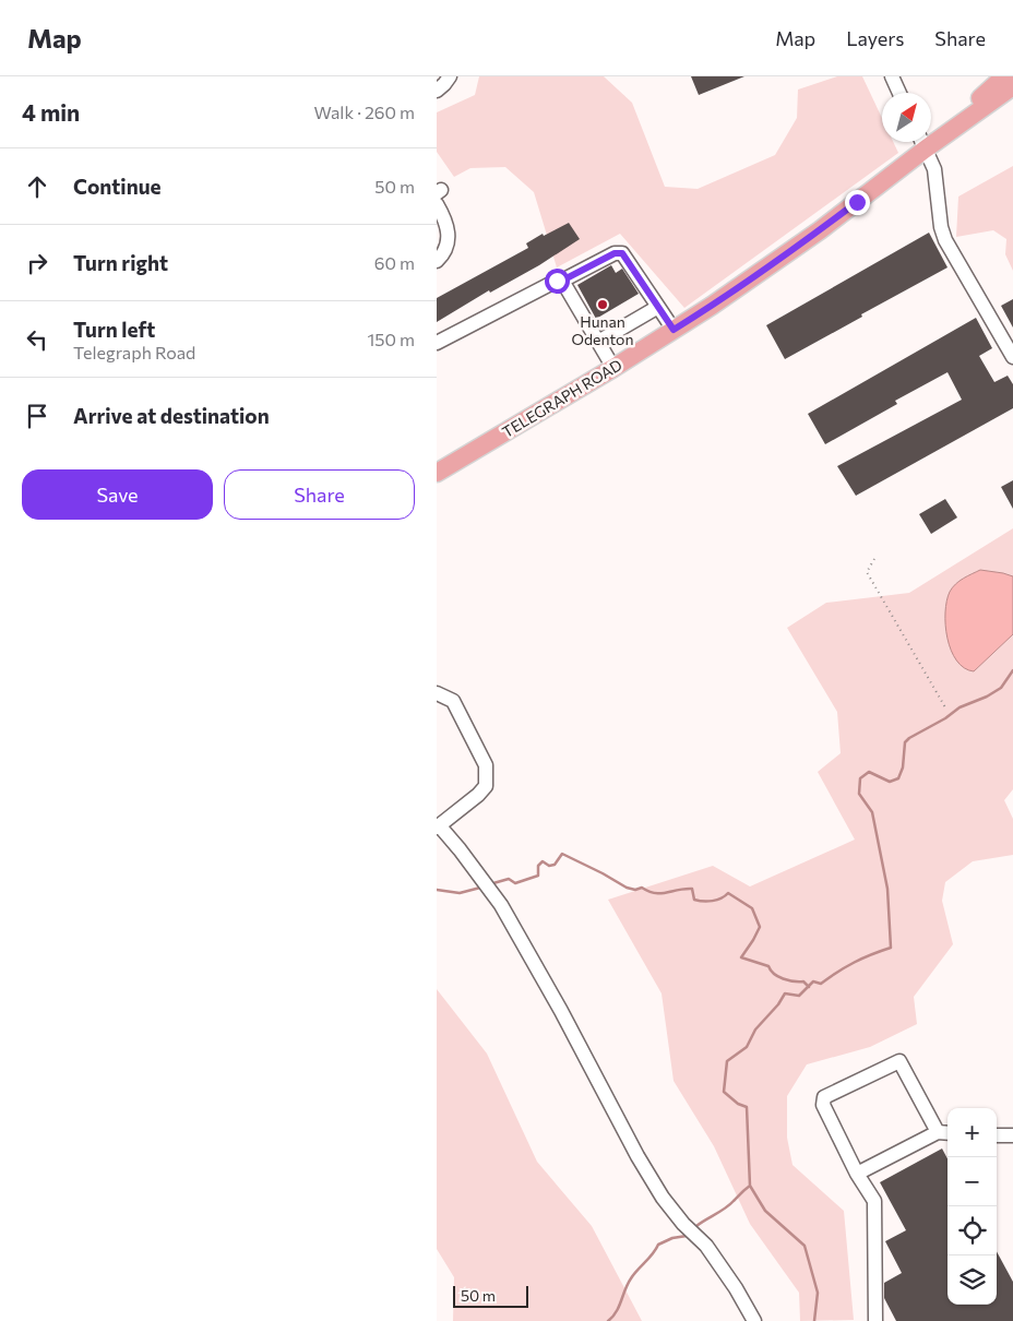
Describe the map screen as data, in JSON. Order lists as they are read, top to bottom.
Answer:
{
  "streets": {
    "main road": ["TELEGRAPH ROAD"]
  },
  "places": ["Hunan Odenton"],
  "scale_bar": "50 m",
  "north": "top right",
  "page": {
    "header": "Map",
    "nav": ["Map", "Layers", "Share"],
    "heading": ["4 min", "Walk · 260 m"],
    "list": [
      ["Continue", "50 m"],
      ["Turn right", "60 m"],
      ["Turn left", "Telegraph Road", "150 m"],
      "Arrive at destination"
    ],
    "buttons": ["Save", "Share"],
    "map_buttons": ["+", "−"],
    "scale": "50 m"
  }
}
